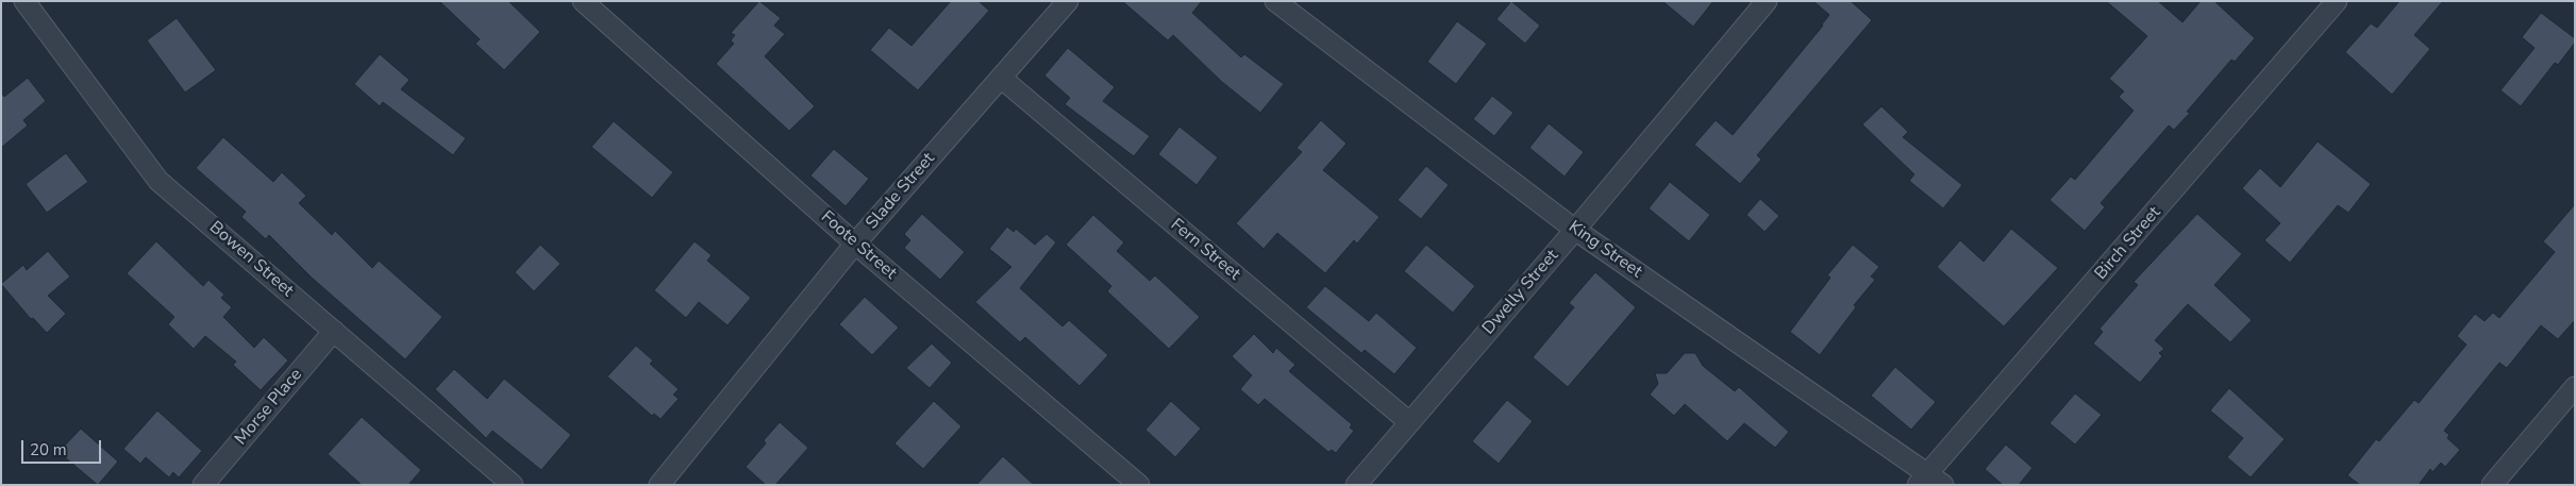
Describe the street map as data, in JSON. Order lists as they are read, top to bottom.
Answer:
{
  "streets": {
    "street": [
      "Slade Street",
      "Birch Street",
      "Foote Street",
      "Fern Street",
      "King Street",
      "Bowen Street",
      "Dwelly Street",
      "Morse Place"
    ]
  },
  "crossings": [
    ["Slade Street", "Foote Street"],
    ["Slade Street", "Fern Street"],
    ["Birch Street", "King Street"],
    ["Fern Street", "Dwelly Street"],
    ["King Street", "Dwelly Street"],
    ["Bowen Street", "Morse Place"]
  ],
  "scale_bar": "20 m"
}
